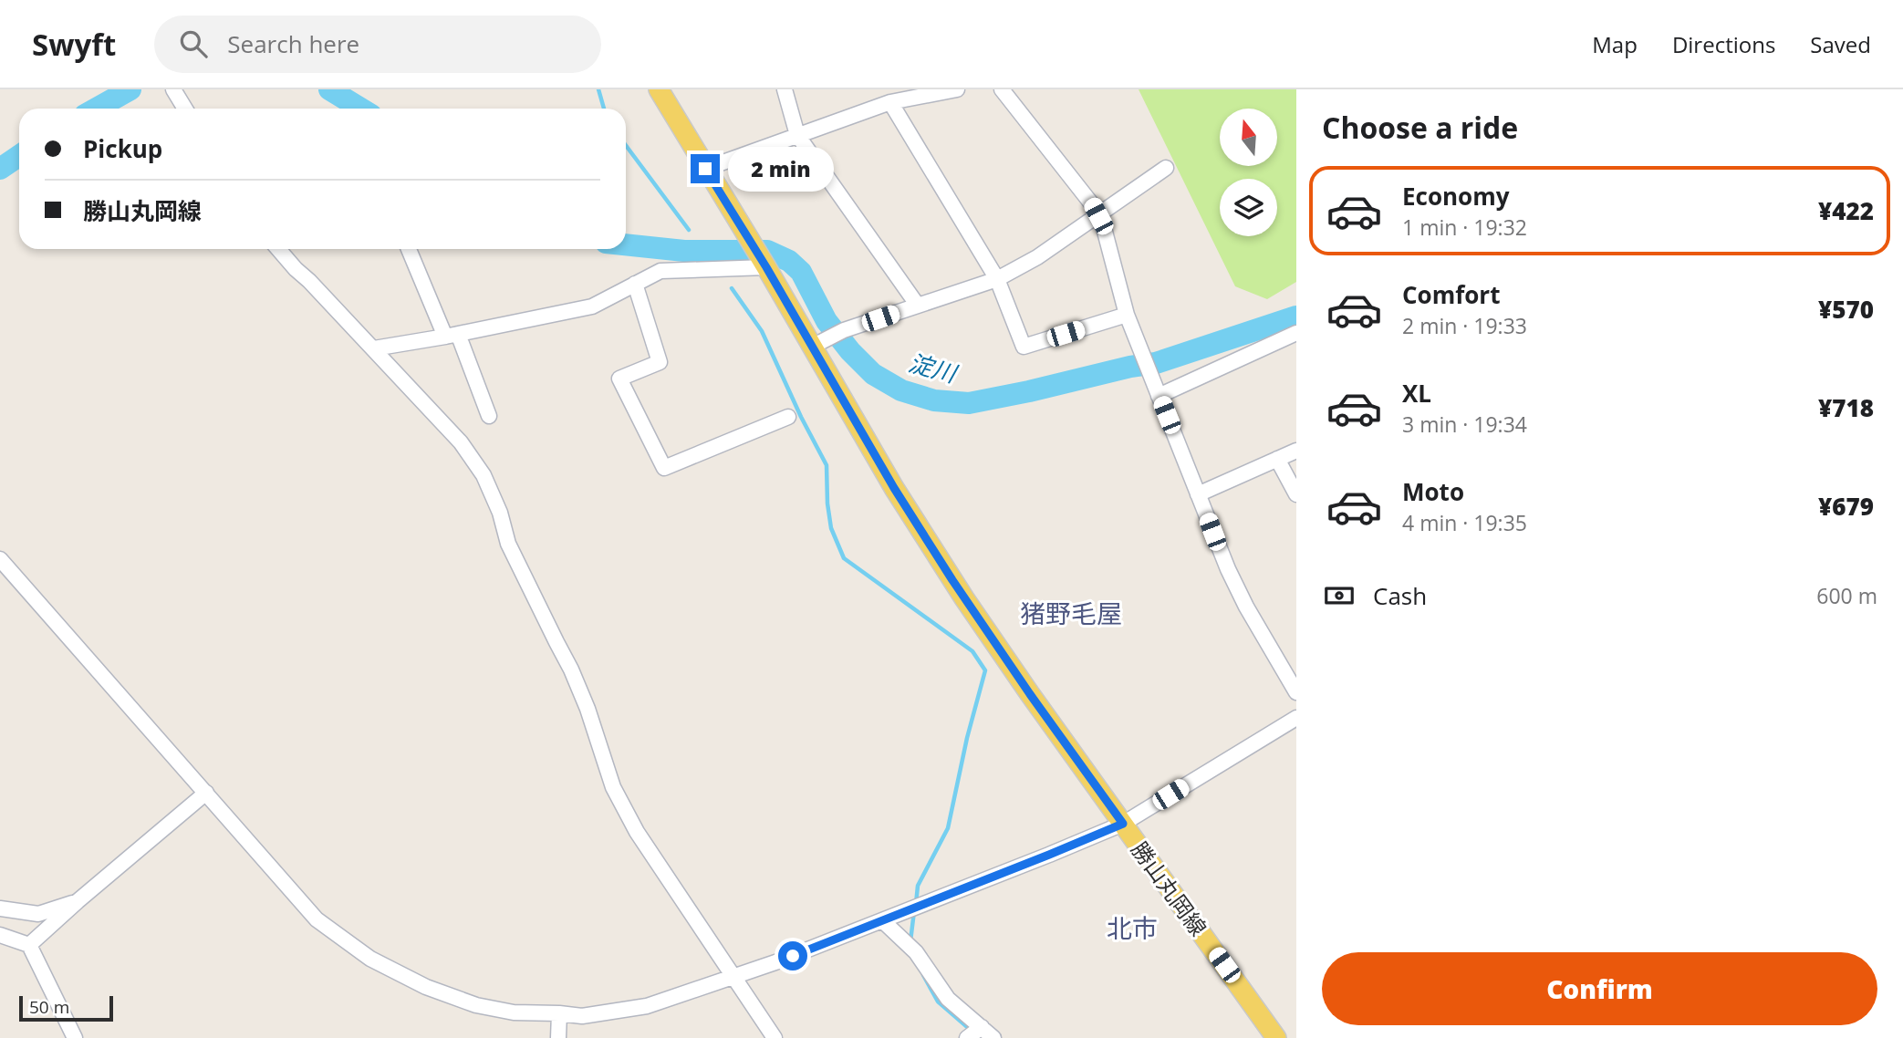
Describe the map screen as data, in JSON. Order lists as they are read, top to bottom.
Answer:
{
  "streets": {
    "main road": ["勝山丸岡線"]
  },
  "districts": ["猪野毛屋", "北市"],
  "water": ["淀川"],
  "scale_bar": "50 m",
  "north": "top",
  "page": {
    "header": "Swyft",
    "search": "Search here",
    "nav": ["Map", "Directions", "Saved"],
    "heading": "Choose a ride",
    "banner": ["Pickup", "勝山丸岡線"],
    "bubble": "2 min",
    "list": [
      {
        "name": "Economy",
        "note": "1 min · 19:32",
        "value": "¥422"
      },
      {
        "name": "Comfort",
        "note": "2 min · 19:33",
        "value": "¥570"
      },
      {
        "name": "XL",
        "note": "3 min · 19:34",
        "value": "¥718"
      },
      {
        "name": "Moto",
        "note": "4 min · 19:35",
        "value": "¥679"
      }
    ],
    "pay": ["Cash", "600 m"],
    "buttons": "Confirm",
    "scale": "50 m"
  }
}
